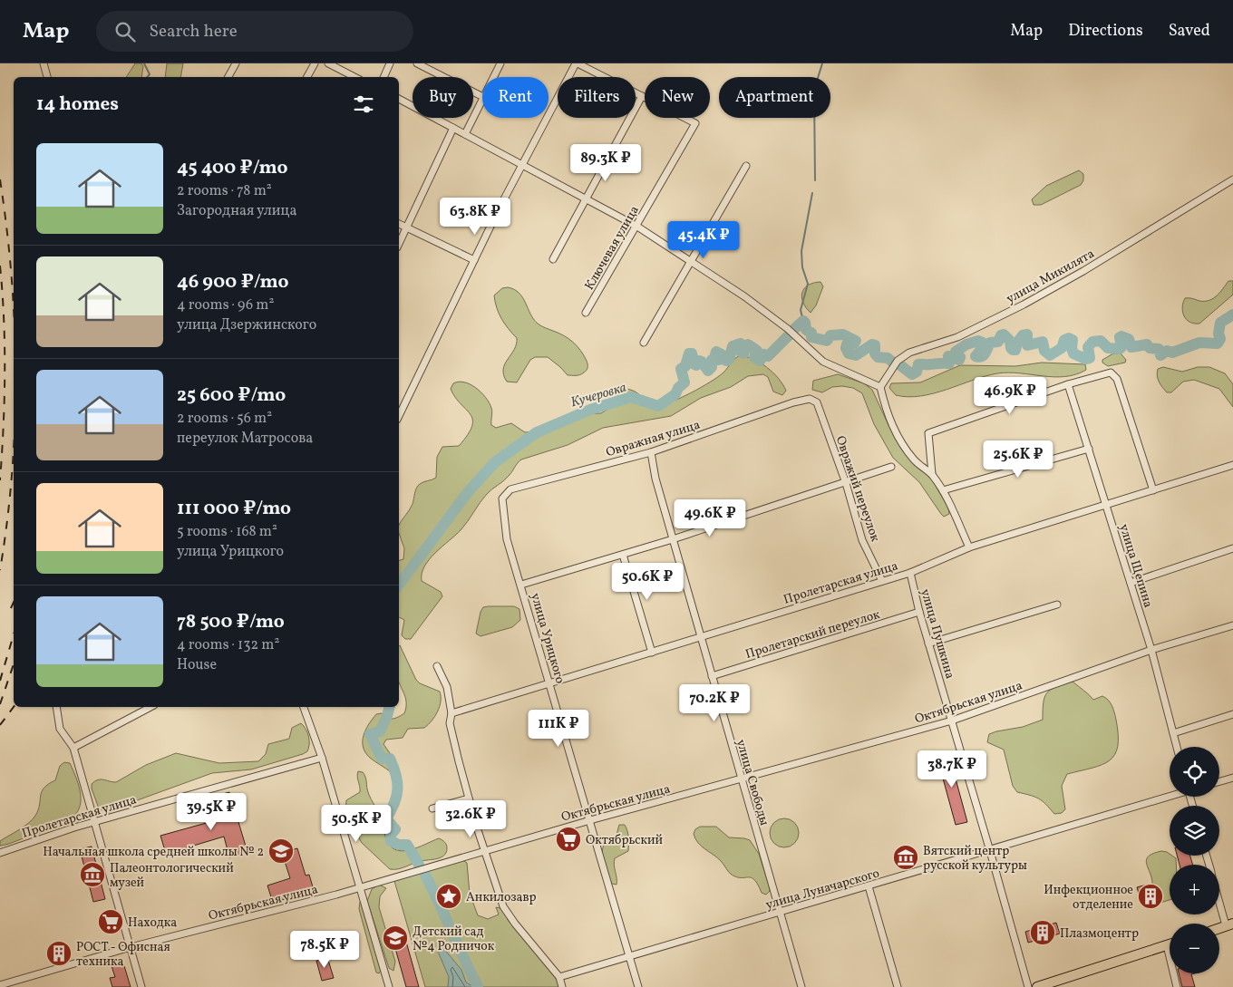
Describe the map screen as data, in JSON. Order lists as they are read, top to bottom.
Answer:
{
  "streets": {
    "street": [
      "Ключевая улица",
      "улица Микилята",
      "Овражная улица",
      "Овражий переулок",
      "улица Щепина",
      "Пролетарская улица",
      "Пролетарский переулок",
      "улица Пушкина",
      "улица Урицкого",
      "Октябрьская улица",
      "улица Свободы",
      "улица Луначарского"
    ]
  },
  "crossings": [
    ["Овражная улица", "Овражий переулок"],
    ["Овражная улица", "улица Урицкого"],
    ["Овражная улица", "улица Свободы"],
    ["Овражий переулок", "Пролетарская улица"],
    ["улица Щепина", "Пролетарская улица"],
    ["улица Щепина", "Октябрьская улица"],
    ["Пролетарская улица", "улица Пушкина"],
    ["Пролетарская улица", "улица Урицкого"],
    ["Пролетарская улица", "улица Свободы"],
    ["Пролетарский переулок", "улица Пушкина"],
    ["Пролетарский переулок", "улица Свободы"],
    ["улица Пушкина", "Октябрьская улица"],
    ["улица Пушкина", "улица Луначарского"],
    ["улица Урицкого", "Октябрьская улица"],
    ["улица Урицкого", "улица Луначарского"],
    ["Октябрьская улица", "улица Свободы"],
    ["улица Свободы", "улица Луначарского"]
  ],
  "water": ["Кучеровка"],
  "places": {
    "supermarket": ["Октябрьский", "Находка"],
    "school or university": ["Начальная школа средней школы № 2", "Детский сад №4 Родничок"],
    "museum": ["Вятский центр русской культуры", "Палеонтологический музей"],
    "place": ["Анкилозавр"],
    "building": ["Инфекционное отделение", "Плазмоцентр", "РОСТ - Офисная техника"]
  },
  "page": {
    "header": "Map",
    "search": "Search here",
    "nav": ["Map", "Directions", "Saved"],
    "chip": [
      "Buy",
      "Rent",
      "Filters",
      "New",
      "Apartment"
    ],
    "heading": "14 homes",
    "list": [
      {
        "name": "45 400 ₽/mo",
        "note": "2 rooms · 78 m² · Загородная улица"
      },
      {
        "name": "46 900 ₽/mo",
        "note": "4 rooms · 96 m² · улица Дзержинского"
      },
      {
        "name": "25 600 ₽/mo",
        "note": "2 rooms · 56 m² · переулок Матросова"
      },
      {
        "name": "111 000 ₽/mo",
        "note": "5 rooms · 168 m² · улица Урицкого"
      },
      {
        "name": "78 500 ₽/mo",
        "note": "4 rooms · 132 m² · House"
      }
    ],
    "price": [
      "89.3K ₽",
      "63.8K ₽",
      "45.4K ₽",
      "46.9K ₽",
      "25.6K ₽",
      "49.6K ₽",
      "50.6K ₽",
      "70.2K ₽",
      "111K ₽",
      "38.7K ₽",
      "39.5K ₽",
      "32.6K ₽",
      "50.5K ₽",
      "78.5K ₽"
    ],
    "map_buttons": ["+", "−"]
  }
}
